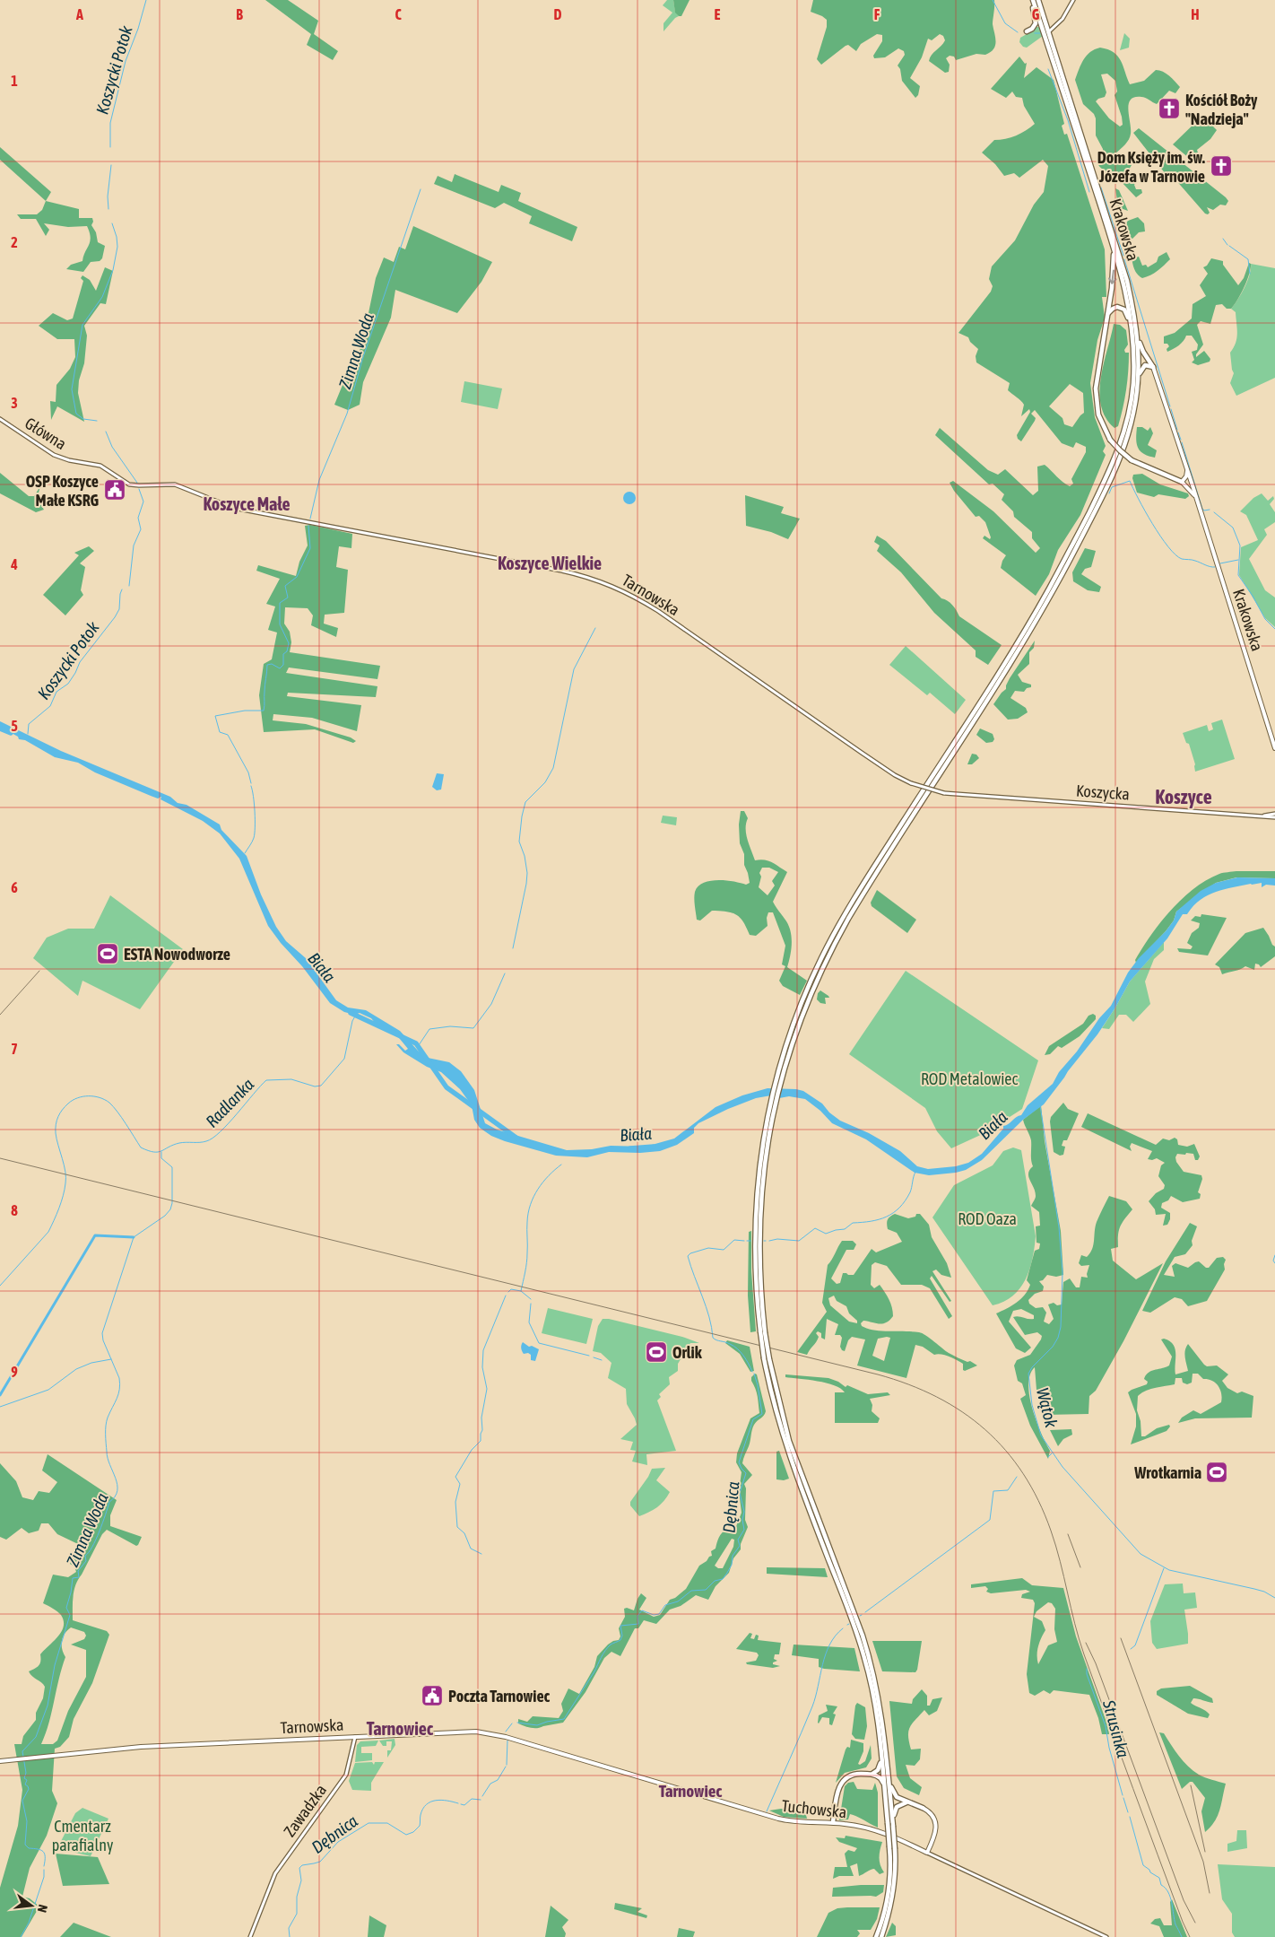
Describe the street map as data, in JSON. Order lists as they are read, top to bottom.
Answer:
{
  "streets": {
    "main road": ["Krakowska", "Tarnowska", "Tuchowska"],
    "street": ["Główna", "Koszycka", "Zawadzka"]
  },
  "crossings": [
    ["Główna", "Tarnowska"],
    ["Tarnowska", "Koszycka"],
    ["Tarnowska", "Tuchowska"],
    ["Tarnowska", "Zawadzka"]
  ],
  "districts": [
    "Koszyce Małe",
    "Koszyce Wielkie",
    "Koszyce",
    "Tarnowiec",
    "Tarnowiec"
  ],
  "water": [
    "Koszycki Potok",
    "Zimna Woda",
    "Biała",
    "Radlanka",
    "Wątok",
    "Dębnica",
    "Strusinka"
  ],
  "parks": ["ROD Metalowiec", "ROD Oaza", "Cmentarz parafialny"],
  "places": {
    "church": ["Kościół Boży \"Nadzieja\"", "Dom Księży im. św. Józefa w Tarnowie"],
    "public building": ["OSP Koszyce Małe KSRG", "Poczta Tarnowiec"],
    "sports": ["ESTA Nowodworze", "Orlik", "Wrotkarnia"]
  },
  "north": "right",
  "grid": {
    "columns": [
      "A",
      "B",
      "C",
      "D",
      "E",
      "F",
      "G",
      "H"
    ],
    "rows": [
      "1",
      "2",
      "3",
      "4",
      "5",
      "6",
      "7",
      "8",
      "9"
    ]
  }
}
